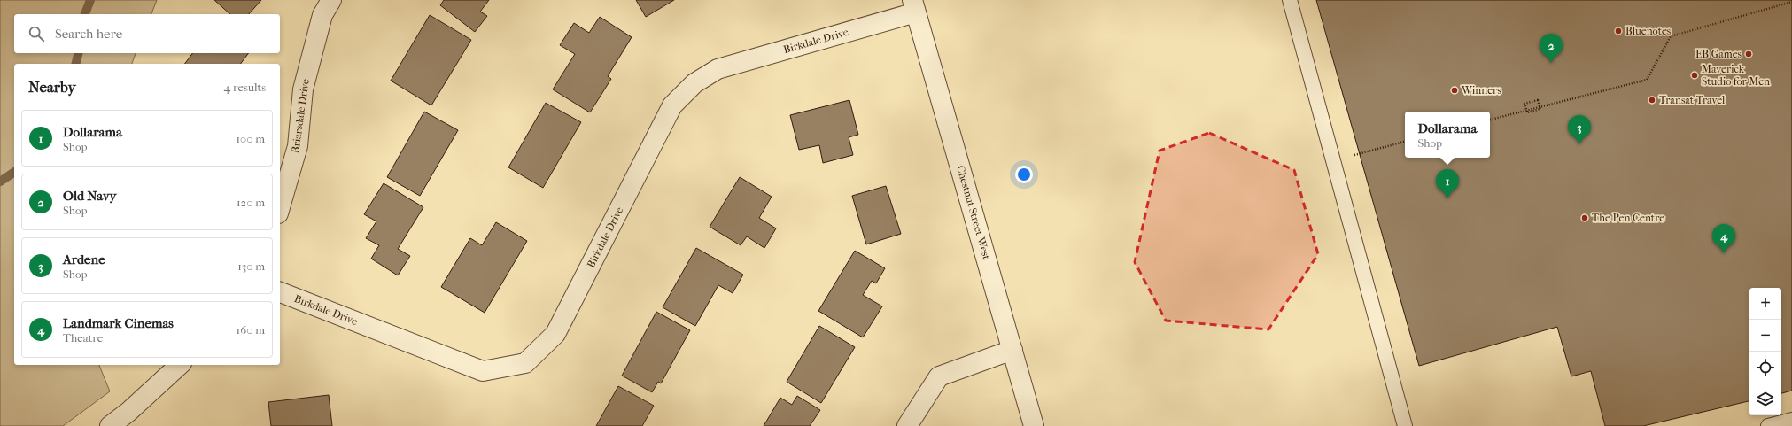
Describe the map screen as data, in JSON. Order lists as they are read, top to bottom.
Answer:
{
  "streets": {
    "street": ["Birkdale Drive", "Briarsdale Drive", "Chestnut Street West"]
  },
  "crossings": [
    ["Birkdale Drive", "Chestnut Street West"]
  ],
  "places": [
    "Bluenotes",
    "EB Games",
    "Maverick Studio for Men",
    "Winners",
    "Transat Travel",
    "The Pen Centre"
  ],
  "page": {
    "search": "Search here",
    "pins": [
      "2",
      "3",
      "1",
      "4"
    ],
    "heading": ["Nearby", "4 results"],
    "list": [
      {
        "mark": "1",
        "name": "Dollarama",
        "note": "Shop",
        "value": "100 m"
      },
      {
        "mark": "2",
        "name": "Old Navy",
        "note": "Shop",
        "value": "120 m"
      },
      {
        "mark": "3",
        "name": "Ardene",
        "note": "Shop",
        "value": "130 m"
      },
      {
        "mark": "4",
        "name": "Landmark Cinemas",
        "note": "Theatre",
        "value": "160 m"
      }
    ],
    "popup": ["Dollarama", "Shop"],
    "map_buttons": ["+", "−"]
  }
}
